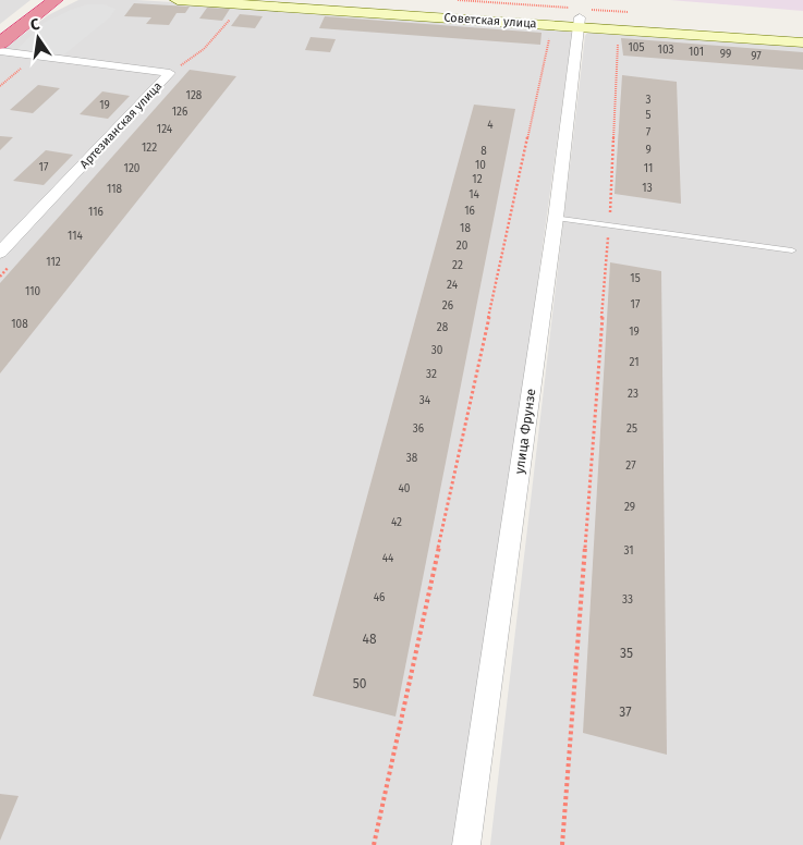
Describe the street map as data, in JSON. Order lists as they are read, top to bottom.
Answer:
{
  "streets": {
    "street": ["Советская улица", "Артезианская улица", "улица Фрунзе"]
  },
  "crossings": [
    ["Советская улица", "улица Фрунзе"]
  ],
  "house_numbers": [
    "105",
    "103",
    "101",
    "99",
    "97",
    "128",
    "3",
    "19",
    "126",
    "5",
    "4",
    "124",
    "7",
    "122",
    "9",
    "8",
    "10",
    "17",
    "120",
    "11",
    "12",
    "13",
    "118",
    "14",
    "16",
    "116",
    "18",
    "114",
    "20",
    "112",
    "22",
    "15",
    "24",
    "110",
    "17",
    "26",
    "108",
    "28",
    "19",
    "30",
    "21",
    "32",
    "23",
    "34",
    "36",
    "25",
    "38",
    "27",
    "40",
    "29",
    "42",
    "31",
    "44",
    "46",
    "33",
    "48",
    "35",
    "50",
    "37"
  ],
  "north": "top"
}
